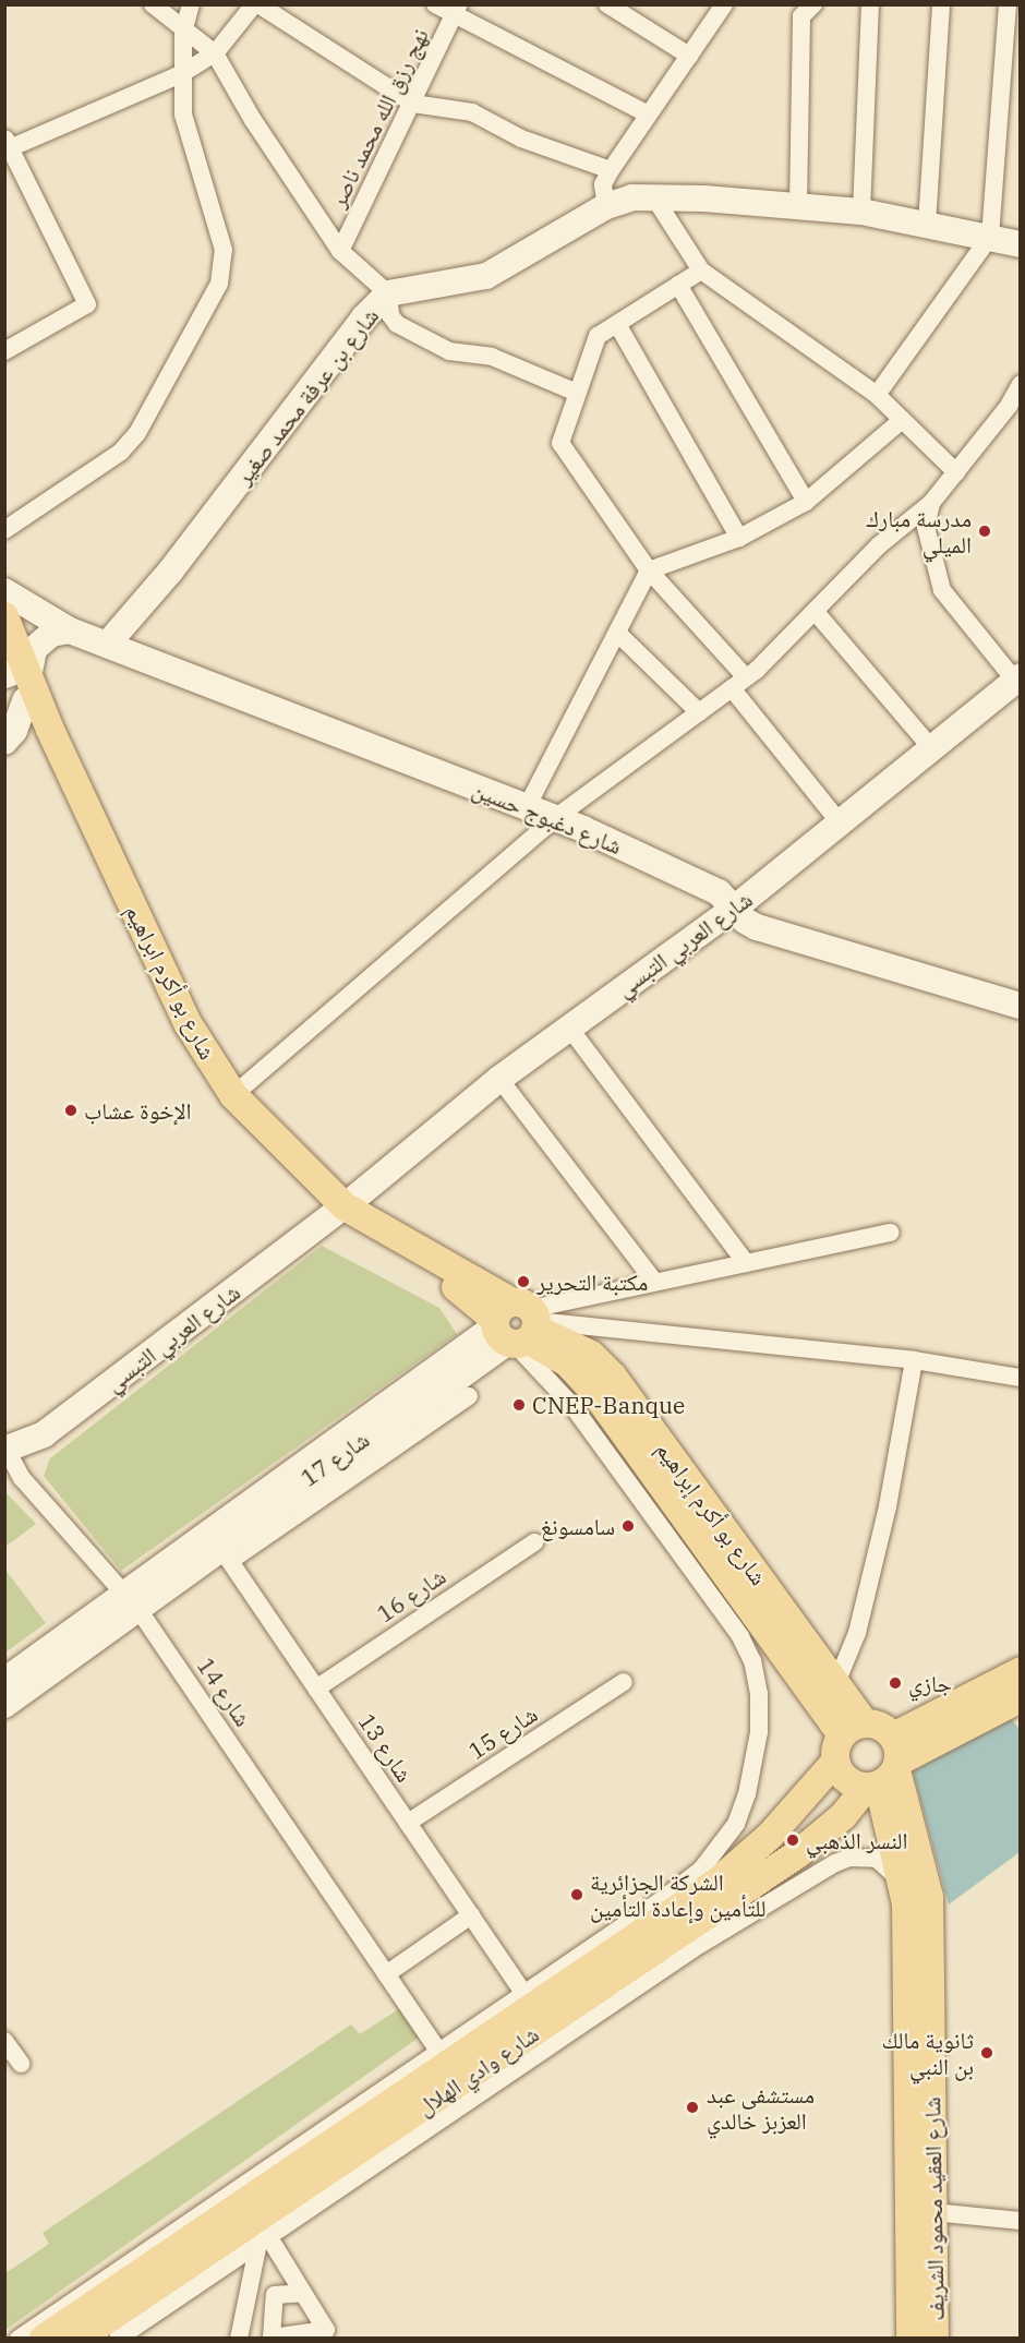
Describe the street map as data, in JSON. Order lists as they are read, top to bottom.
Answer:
{
  "streets": {
    "main road": [
      "شارع بو أكرم ابراهيم",
      "شارع بو أكرم إبراهيم",
      "شارع وادي الهلال",
      "شارع العقيد محمود الشريف"
    ],
    "street": [
      "نهج رزق الله محمد ناصر",
      "شارع بن عرفة محمد صغير",
      "شارع دغبوج حسين",
      "شارع العربي التبسي",
      "شارع 17",
      "شارع 16",
      "شارع 14",
      "شارع 15",
      "شارع 13"
    ]
  },
  "crossings": [
    ["شارع بن عرفة محمد صغير", "شارع دغبوج حسين"],
    ["شارع دغبوج حسين", "شارع العربي التبسي"],
    ["شارع العربي التبسي", "شارع بو أكرم ابراهيم"],
    ["شارع العربي التبسي", "شارع 14"],
    ["شارع بو أكرم ابراهيم", "شارع بو أكرم إبراهيم"],
    ["شارع بو أكرم ابراهيم", "شارع وادي الهلال"],
    ["شارع 17", "شارع 13"],
    ["شارع بو أكرم إبراهيم", "شارع وادي الهلال"],
    ["شارع 16", "شارع 13"],
    ["شارع 14", "شارع وادي الهلال"],
    ["شارع 15", "شارع 13"],
    ["شارع 13", "شارع وادي الهلال"],
    ["شارع وادي الهلال", "شارع العقيد محمود الشريف"]
  ],
  "places": [
    "مدرسة مبارك الميلي",
    "الإخوة عشاب",
    "مكتبة التحرير",
    "CNEP-Banque",
    "سامسونغ",
    "جازي",
    "النسر الذهبي",
    "الشركة الجزائرية للتأمين وإعادة التأمين",
    "ثانوية مالك بن النبي",
    "مستشفى عبد العزبز خالدي"
  ]
}
